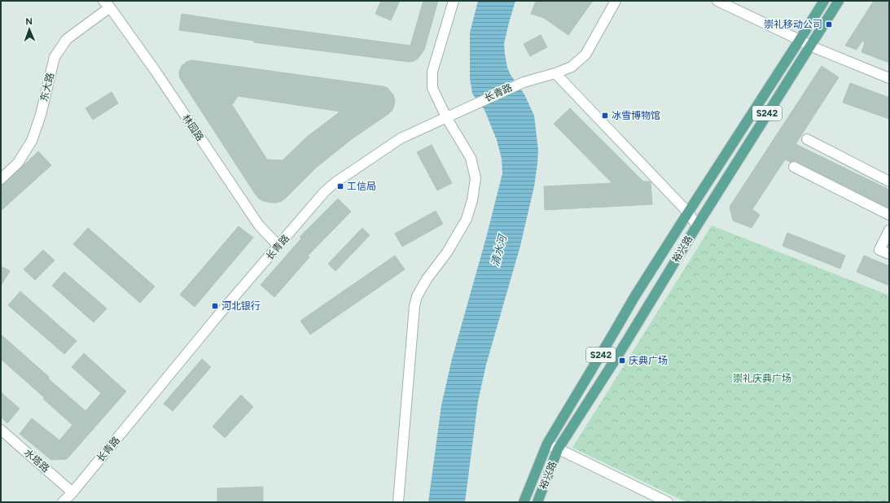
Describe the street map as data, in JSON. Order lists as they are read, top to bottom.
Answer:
{
  "streets": {
    "main road": ["S242", "裕兴路"],
    "street": [
      "东大路",
      "长青路",
      "林园路",
      "水塔路"
    ]
  },
  "crossings": [
    ["东大路", "林园路"],
    ["长青路", "林园路"],
    ["长青路", "水塔路"]
  ],
  "water": ["清水河"],
  "parks": ["崇礼庆典广场"],
  "places": {
    "transit": [
      "崇礼移动公司",
      "冰雪博物馆",
      "工信局",
      "河北银行",
      "庆典广场"
    ]
  },
  "north": "top"
}
